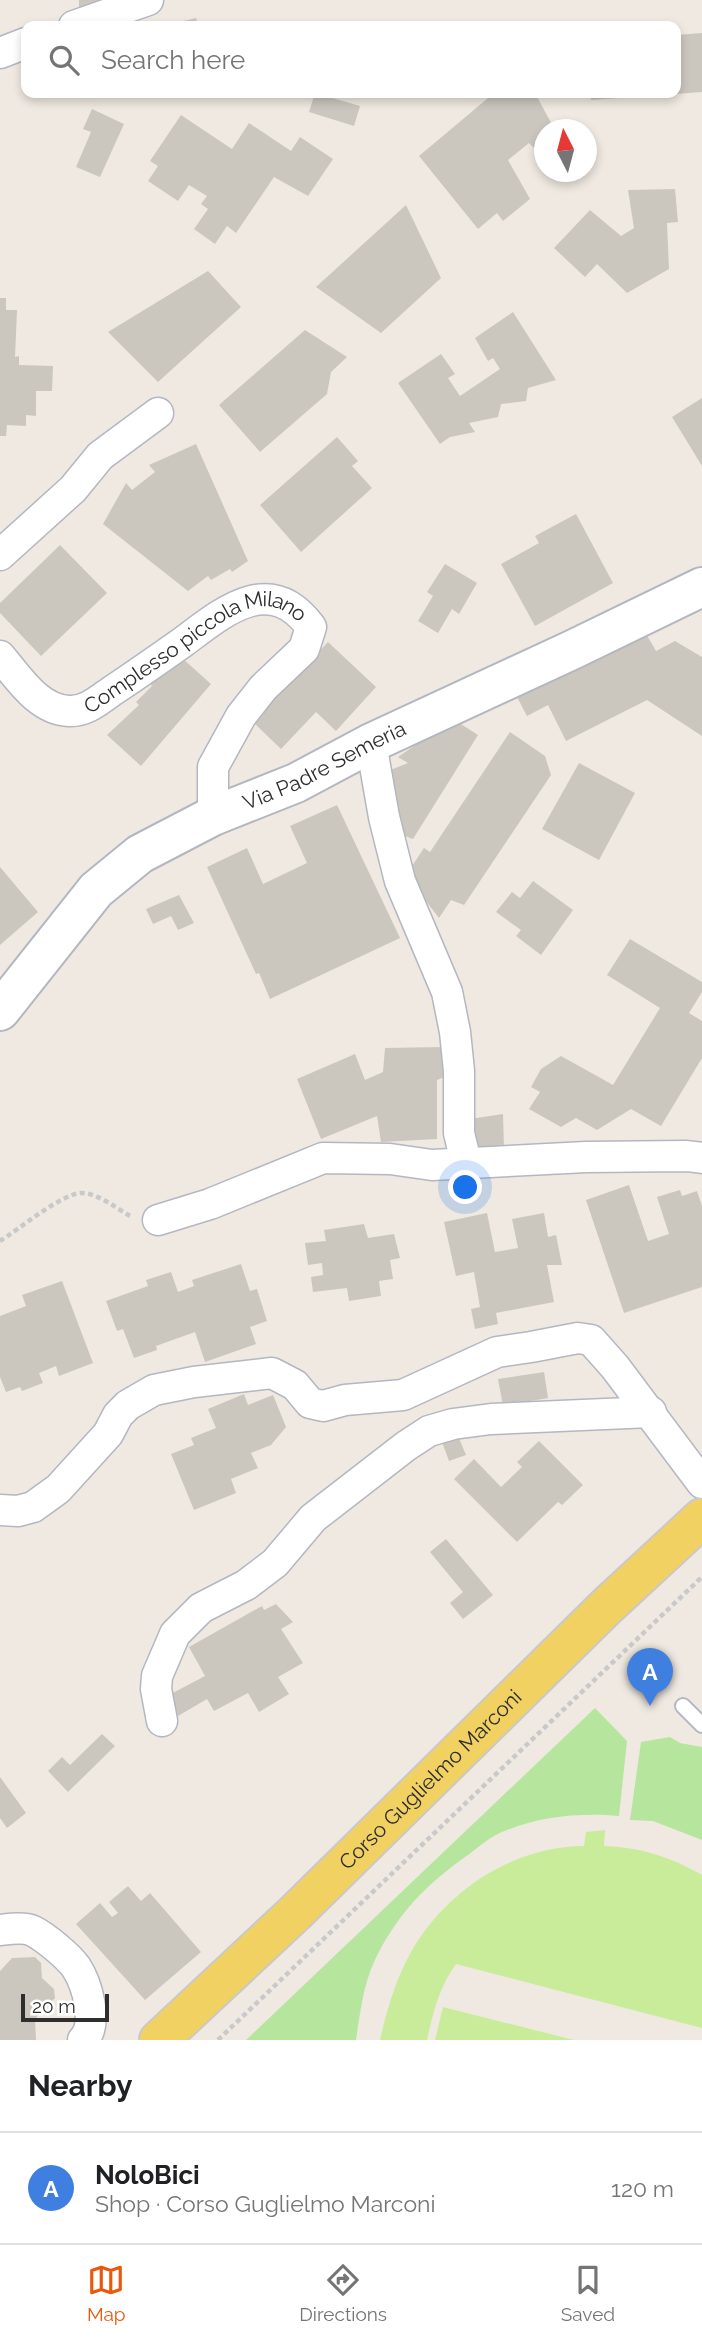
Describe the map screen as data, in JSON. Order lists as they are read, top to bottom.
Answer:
{
  "streets": {
    "main road": ["Via Padre Semeria", "Corso Guglielmo Marconi"],
    "street": ["Complesso piccola Milano"]
  },
  "crossings": [
    ["Complesso piccola Milano", "Via Padre Semeria"]
  ],
  "scale_bar": "20 m",
  "north": "top",
  "page": {
    "search": "Search here",
    "pins": "A",
    "scale": "20 m",
    "heading": "Nearby",
    "list": [
      {
        "mark": "A",
        "name": "NoloBici",
        "note": "Shop · Corso Guglielmo Marconi",
        "value": "120 m"
      }
    ],
    "nav": ["Map", "Directions", "Saved"]
  }
}
